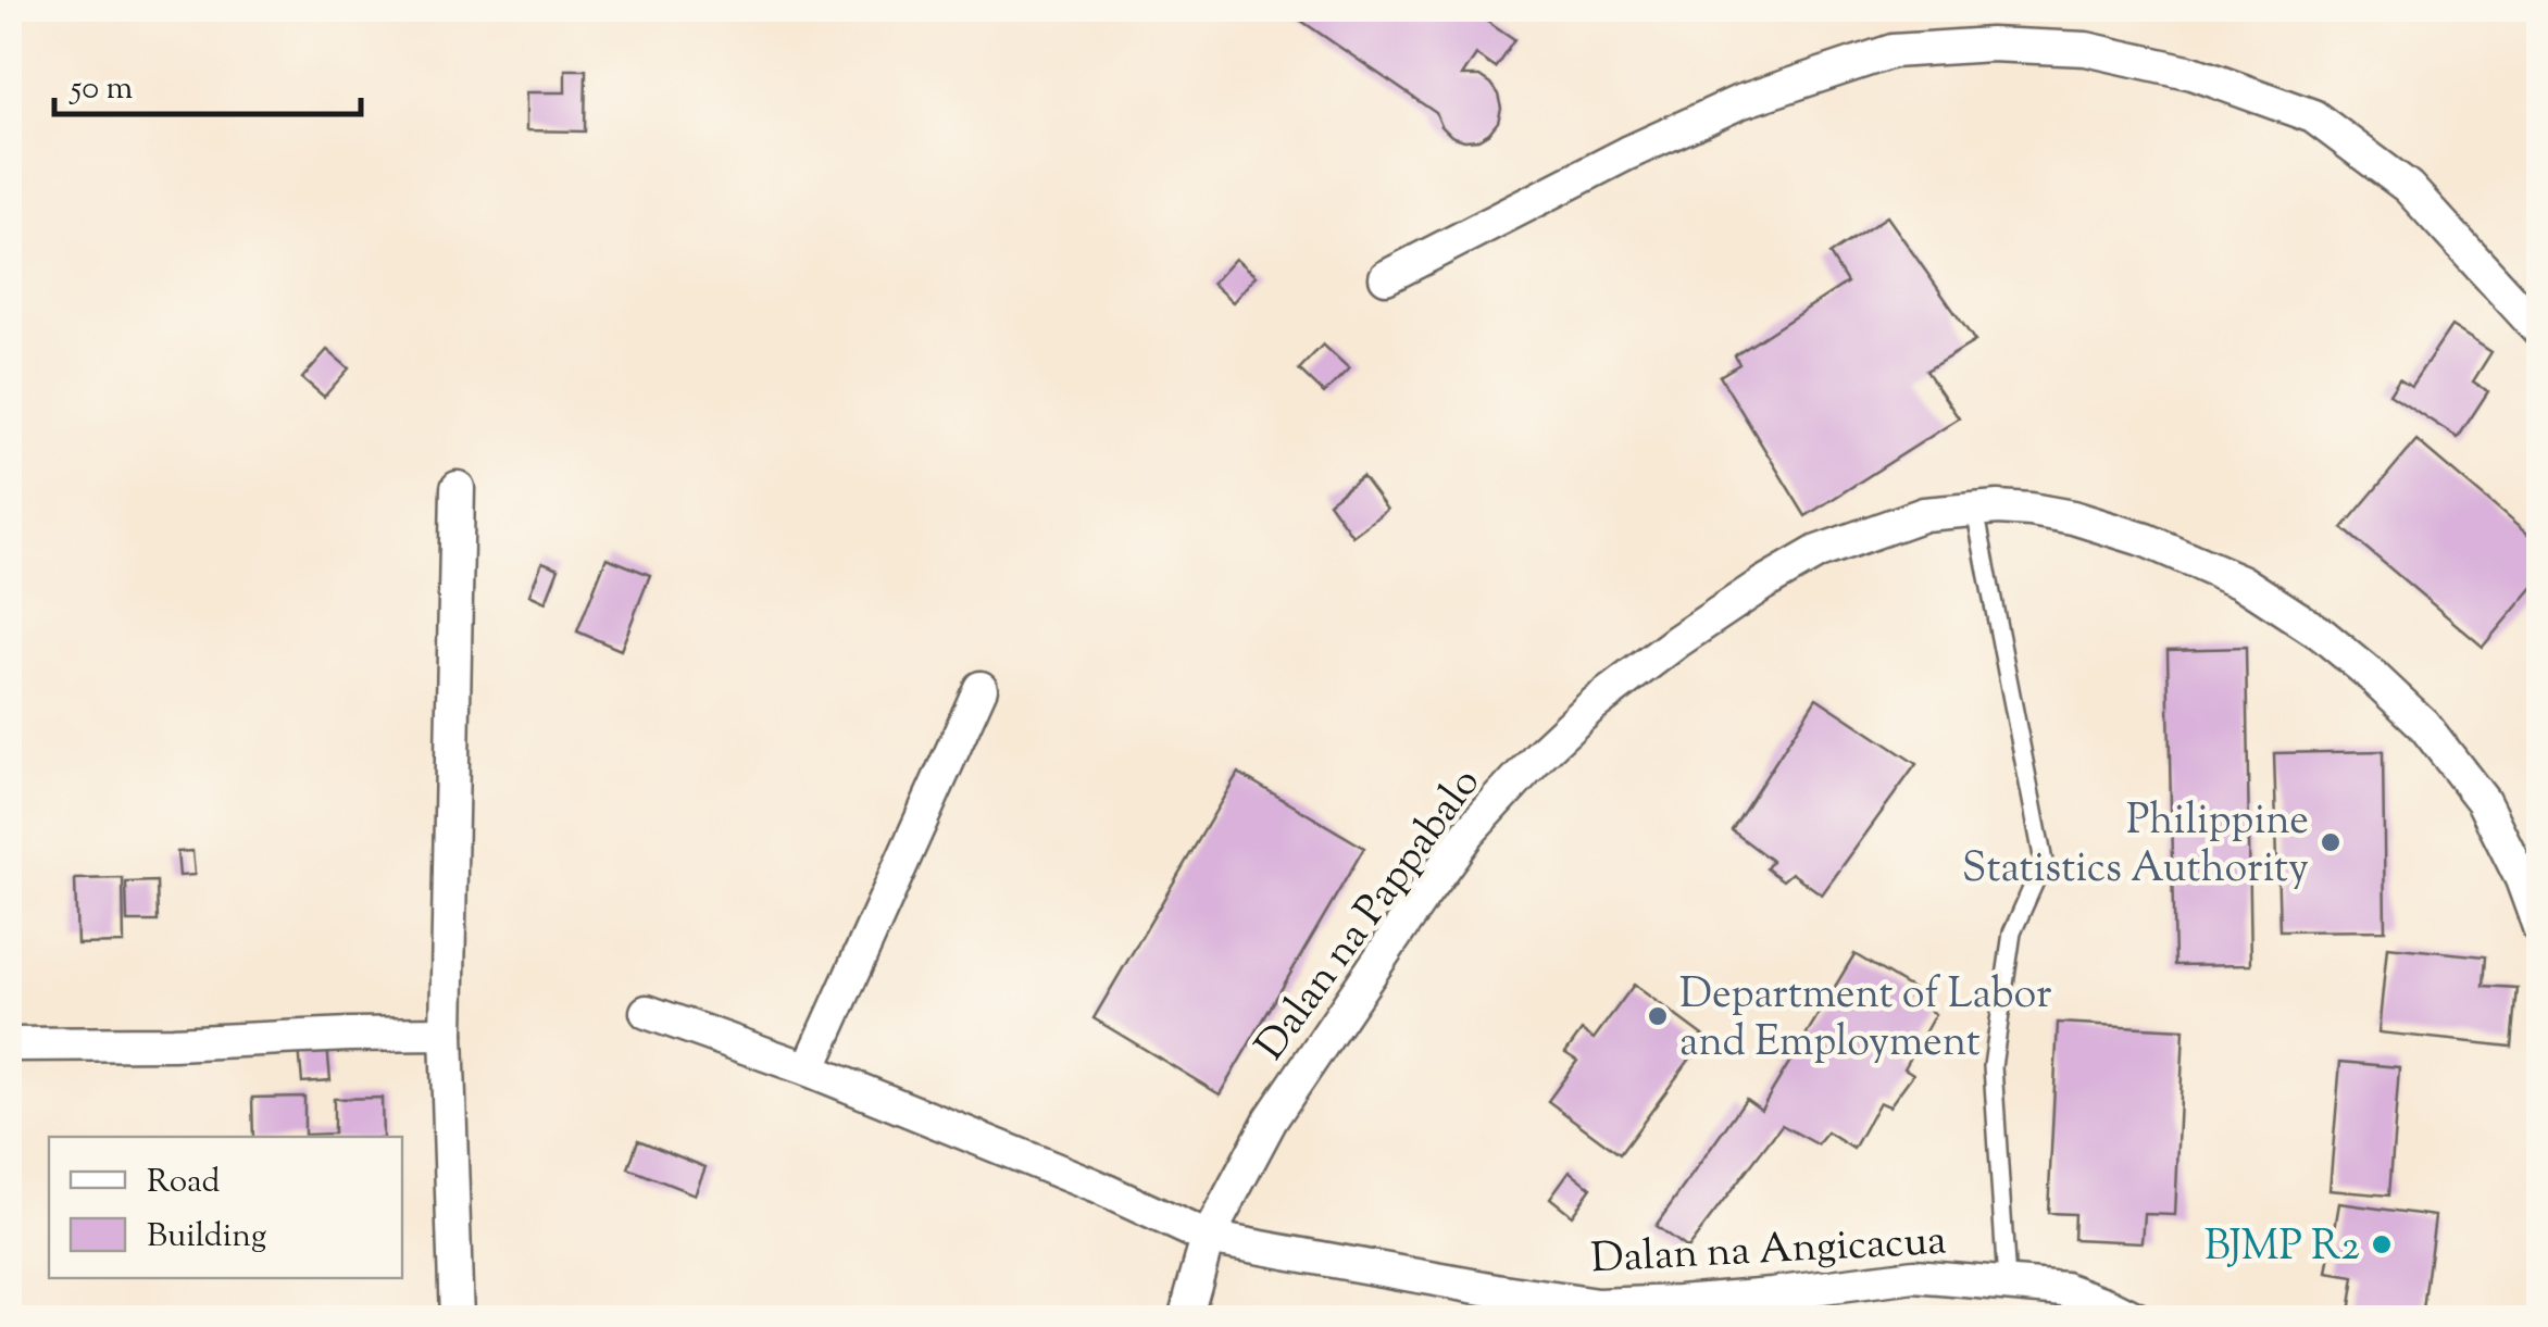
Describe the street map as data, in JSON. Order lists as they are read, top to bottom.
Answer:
{
  "streets": {
    "street": ["Dalan na Pappabalo", "Dalan na Angicacua"]
  },
  "crossings": [
    ["Dalan na Pappabalo", "Dalan na Angicacua"]
  ],
  "places": ["Philippine Statistics Authority", "Department of Labor and Employment", "BJMP R2"],
  "legend": ["Road", "Building"],
  "scale_bar": "50 m"
}
